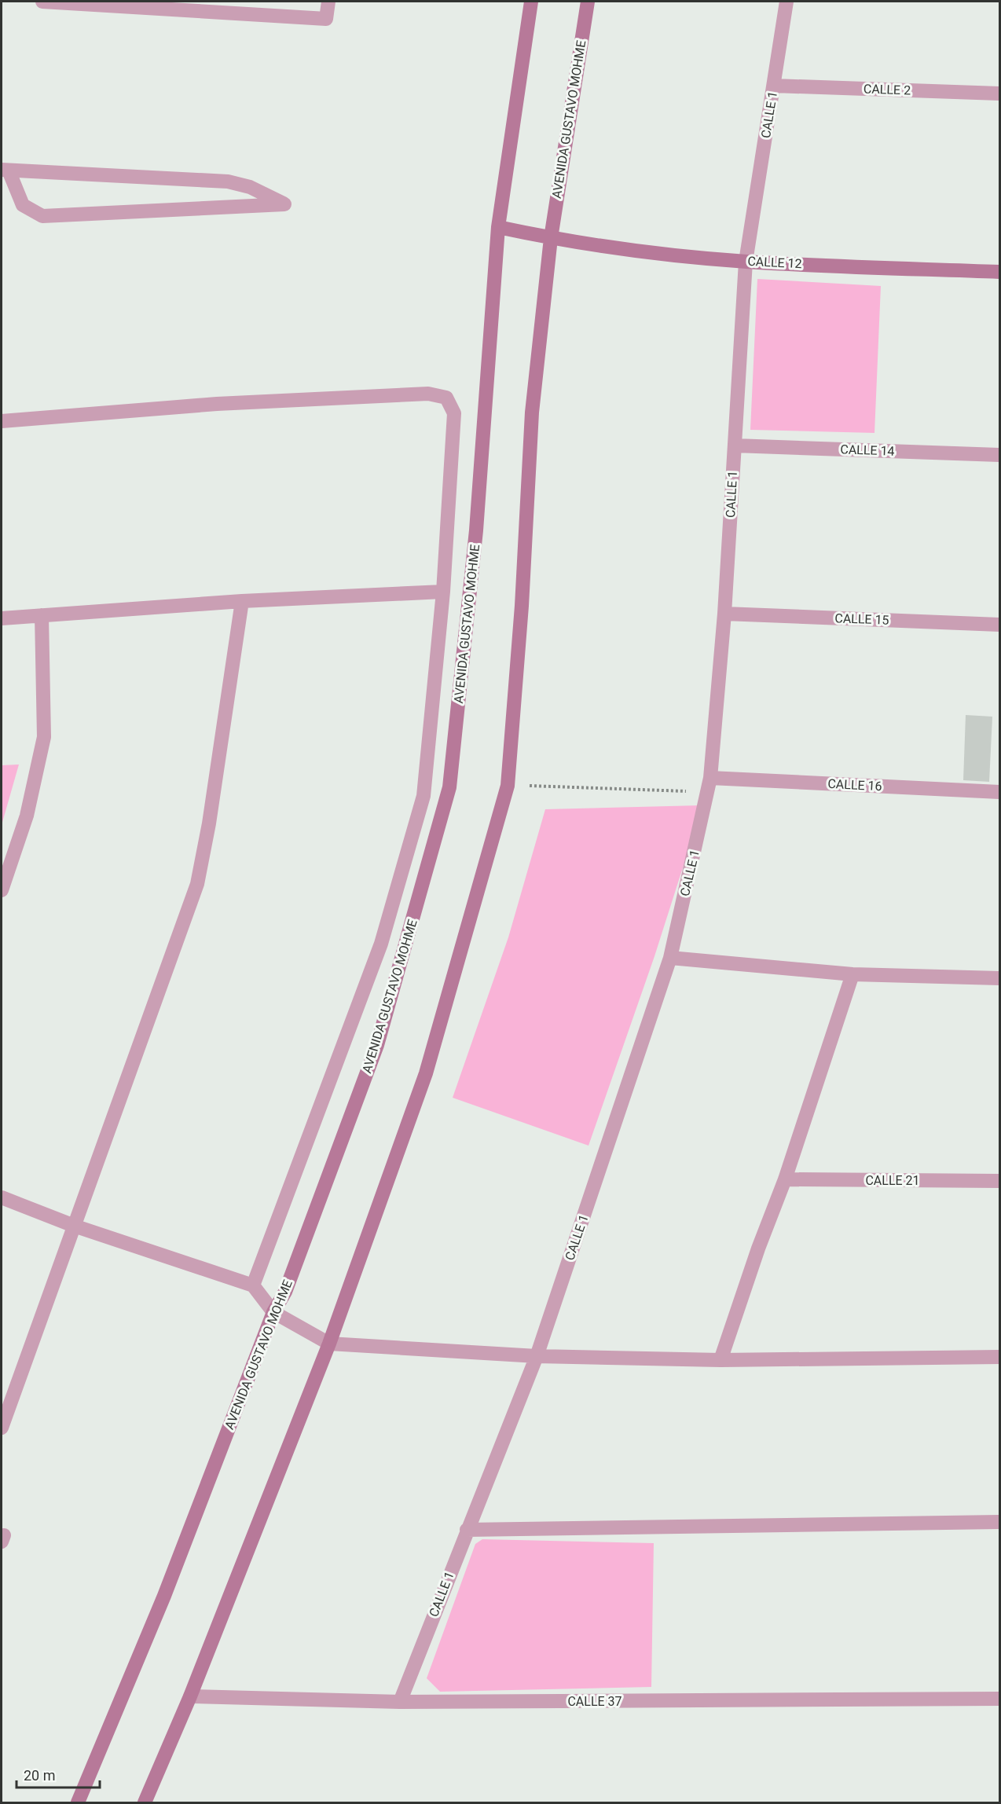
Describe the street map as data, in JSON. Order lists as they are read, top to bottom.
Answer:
{
  "streets": {
    "street": [
      "CALLE 2",
      "CALLE 1",
      "AVENIDA GUSTAVO MOHME",
      "CALLE 12",
      "CALLE 14",
      "CALLE 15",
      "CALLE 16",
      "CALLE 21",
      "CALLE 37"
    ]
  },
  "crossings": [
    ["CALLE 2", "CALLE 1"],
    ["CALLE 1", "CALLE 12"],
    ["CALLE 1", "CALLE 14"],
    ["CALLE 1", "CALLE 15"],
    ["CALLE 1", "CALLE 16"],
    ["CALLE 1", "CALLE 37"],
    ["AVENIDA GUSTAVO MOHME", "CALLE 12"],
    ["AVENIDA GUSTAVO MOHME", "CALLE 37"]
  ],
  "scale_bar": "20 m"
}
